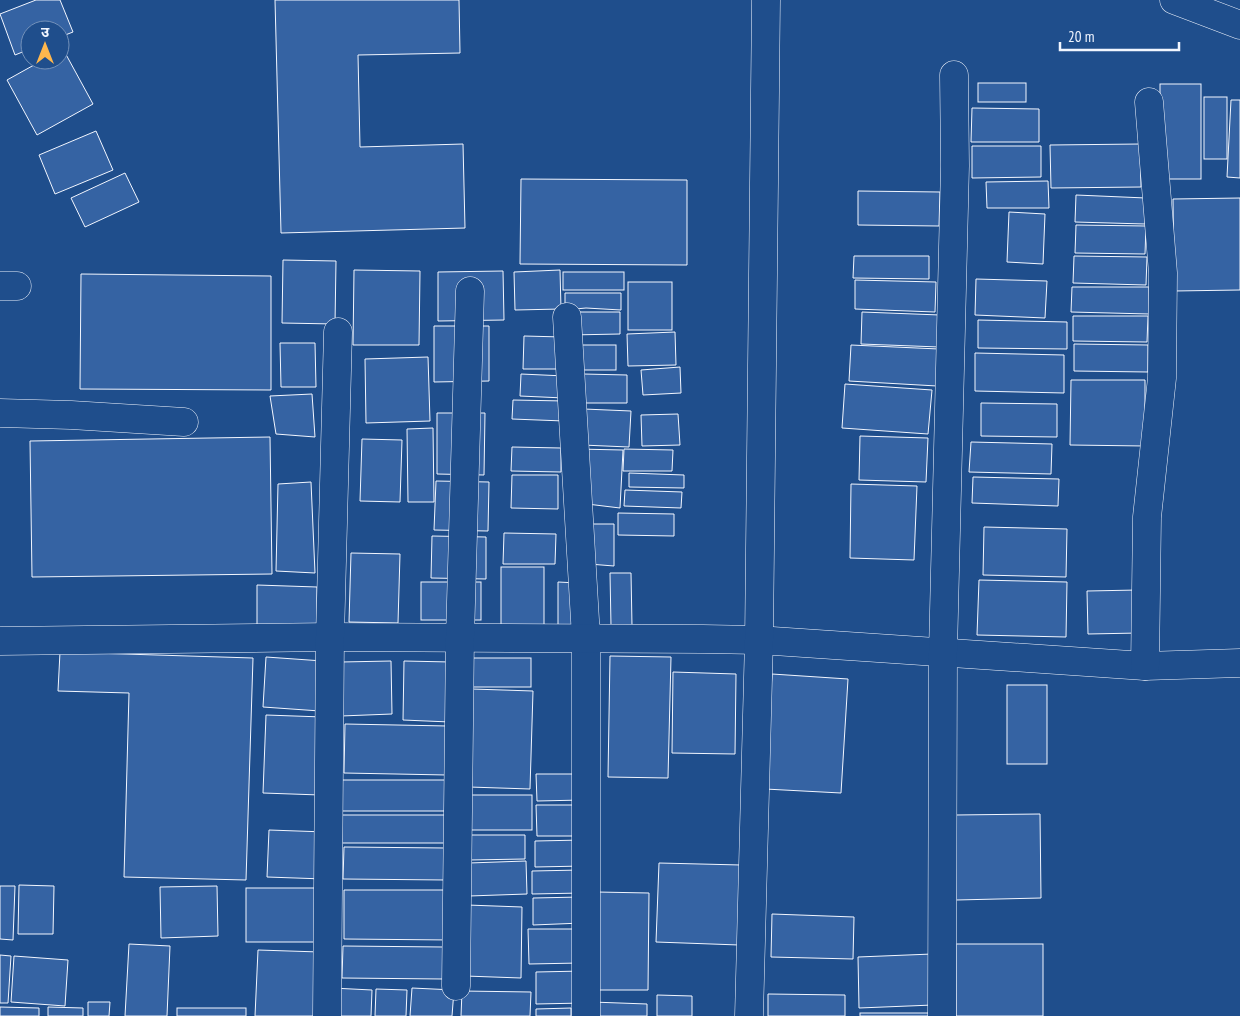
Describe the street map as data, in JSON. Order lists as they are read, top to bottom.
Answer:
{
  "scale_bar": "20 m",
  "north": "top"
}
